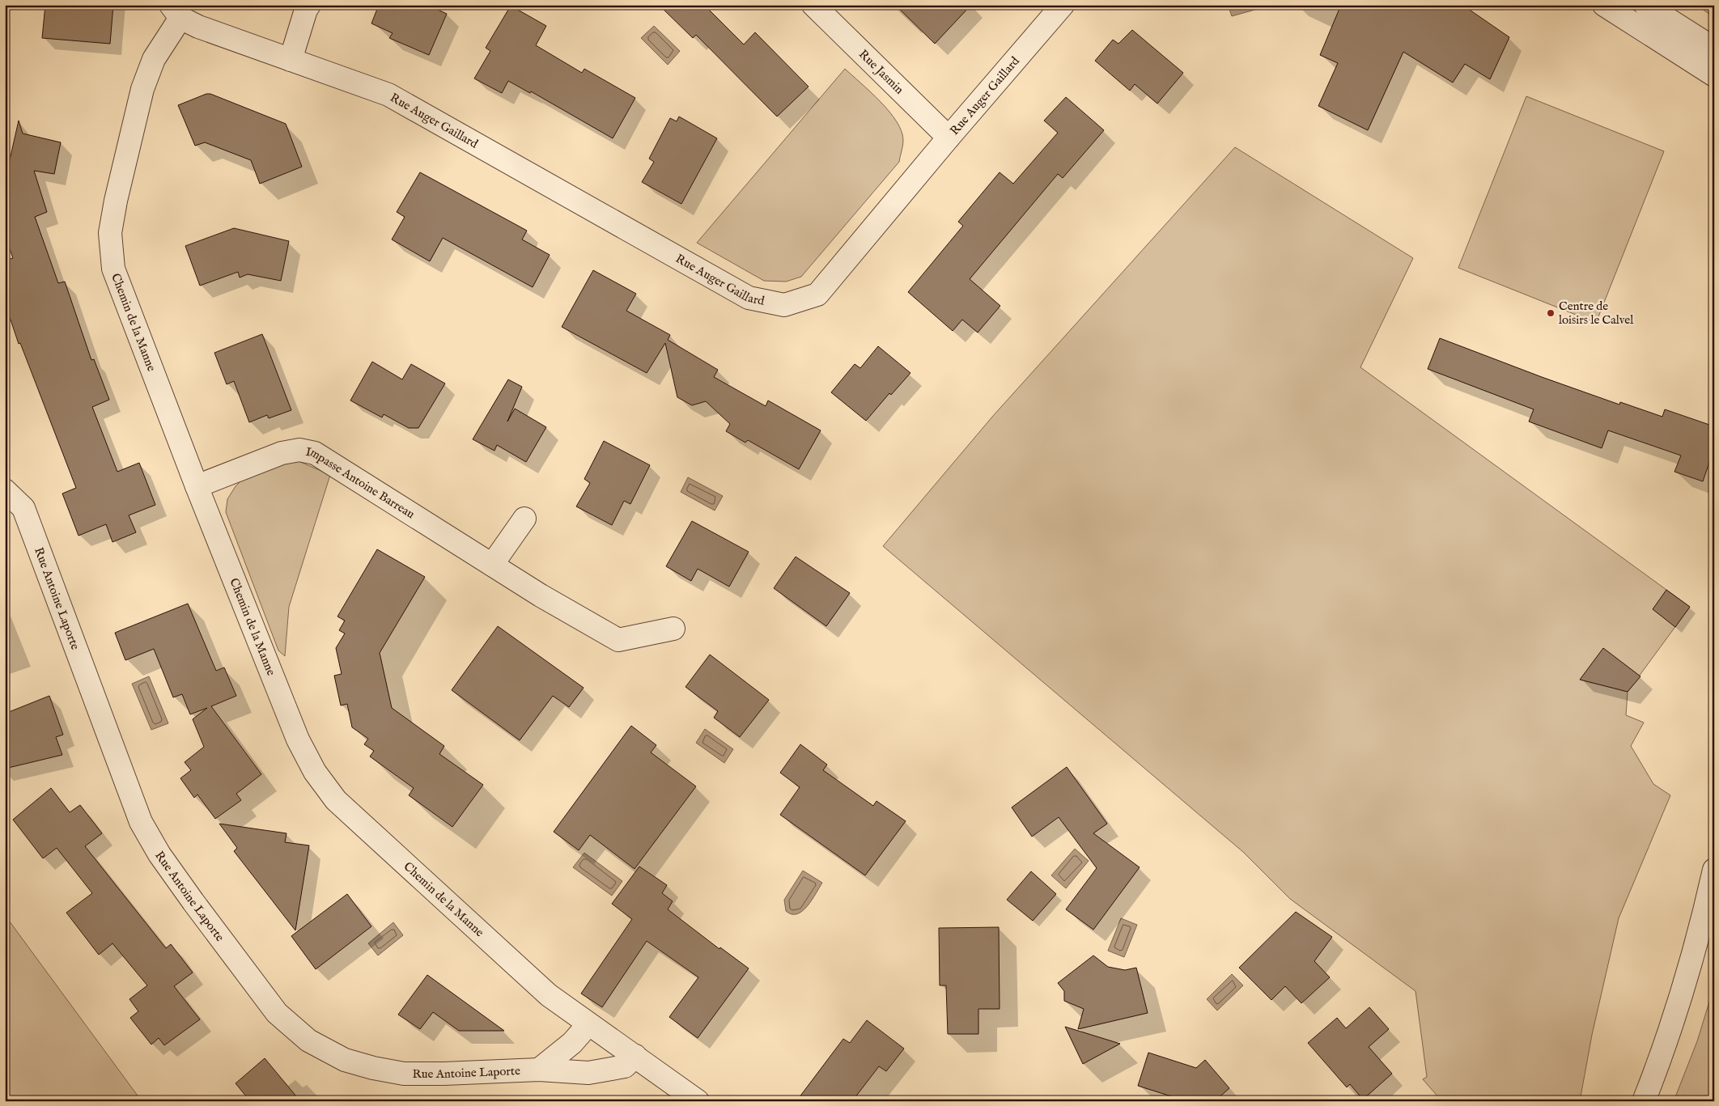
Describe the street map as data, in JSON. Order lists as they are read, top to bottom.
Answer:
{
  "streets": {
    "street": [
      "Rue Jasmin",
      "Rue Auger Gaillard",
      "Chemin de la Manne",
      "Impasse Antoine Barreau",
      "Rue Antoine Laporte"
    ]
  },
  "crossings": [
    ["Rue Jasmin", "Rue Auger Gaillard"],
    ["Rue Auger Gaillard", "Chemin de la Manne"],
    ["Chemin de la Manne", "Impasse Antoine Barreau"],
    ["Chemin de la Manne", "Rue Antoine Laporte"]
  ],
  "places": ["Centre de loisirs le Calvel"]
}
